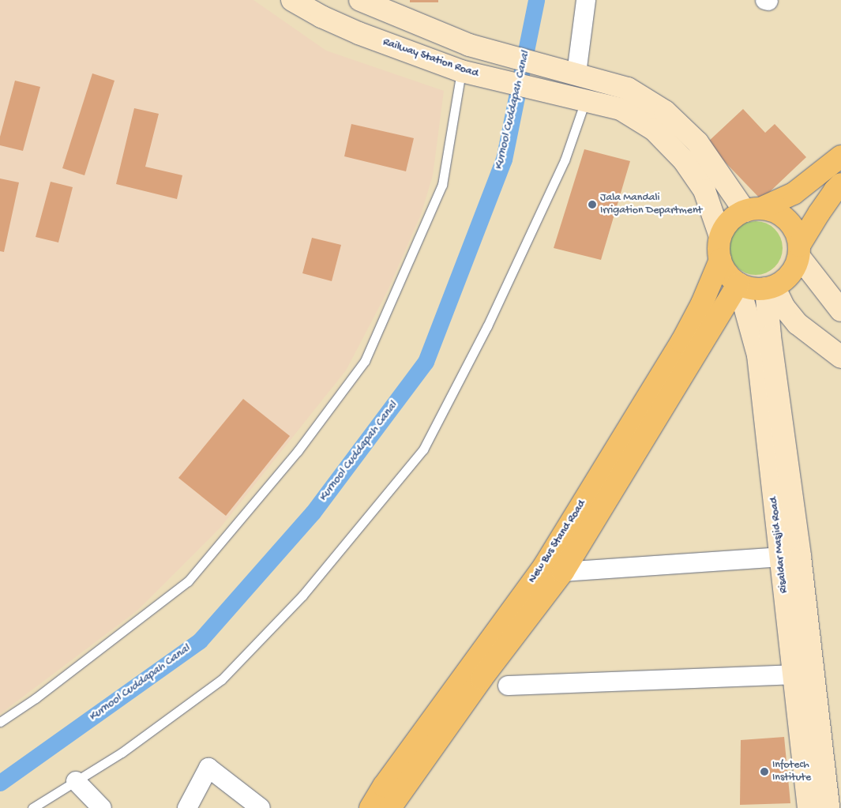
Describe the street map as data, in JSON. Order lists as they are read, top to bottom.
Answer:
{
  "streets": {
    "main road": ["New Bus Stand Road"],
    "street": ["Railway Station Road", "Risaldar Masjid Road"]
  },
  "crossings": [
    ["Railway Station Road", "New Bus Stand Road"],
    ["Railway Station Road", "Risaldar Masjid Road"],
    ["New Bus Stand Road", "Risaldar Masjid Road"]
  ],
  "water": ["Kurnool Cuddapah Canal"],
  "places": ["Jala Mandali Irrigation Department", "Infotech Institute"]
}
